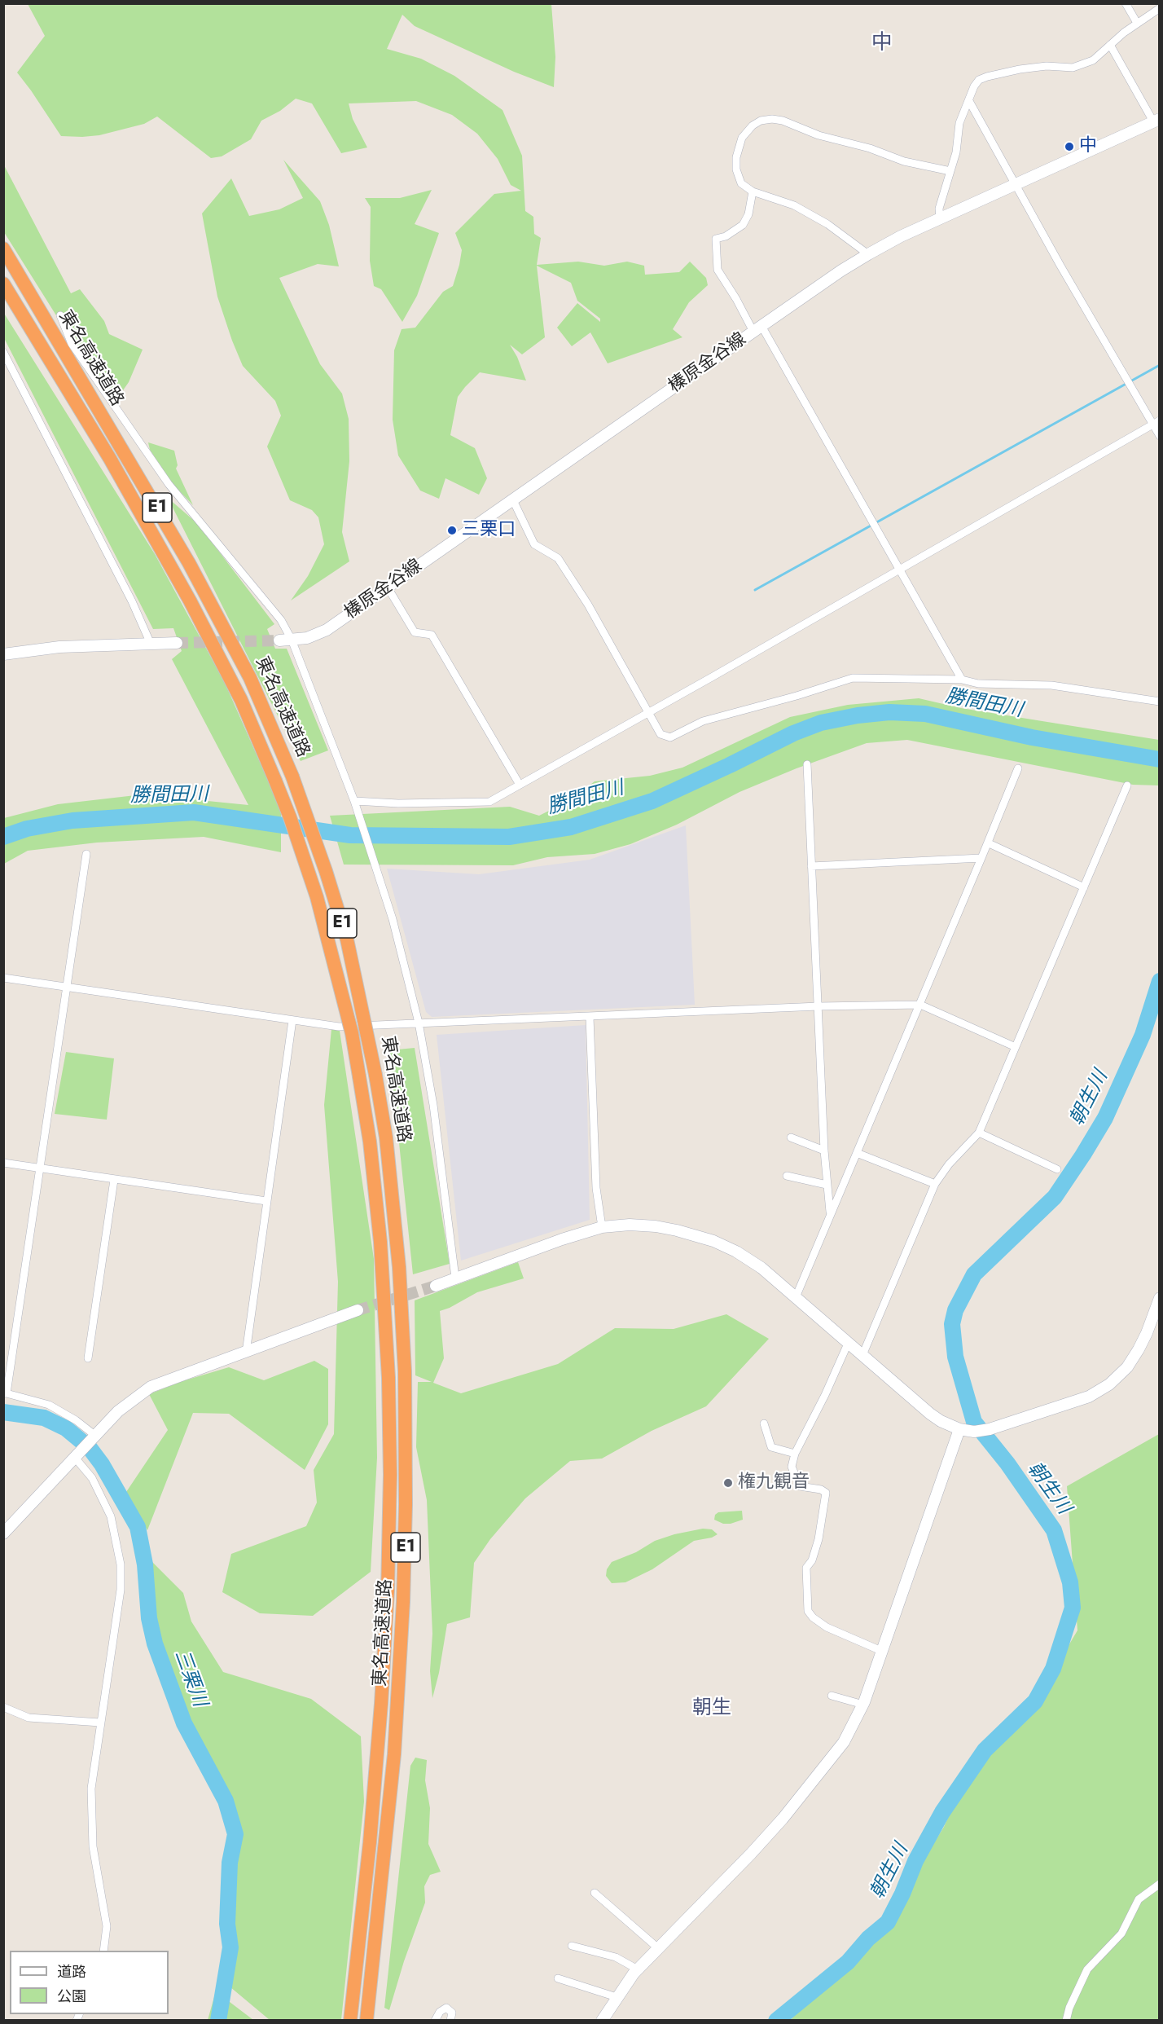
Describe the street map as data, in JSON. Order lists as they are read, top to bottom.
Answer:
{
  "streets": {
    "highway": ["東名高速道路", "E1"],
    "street": ["榛原金谷線"]
  },
  "districts": ["中", "朝生"],
  "water": ["勝間田川", "朝生川", "三栗川"],
  "places": ["中", "三栗口", "権九観音"],
  "legend": ["道路", "公園"]
}
